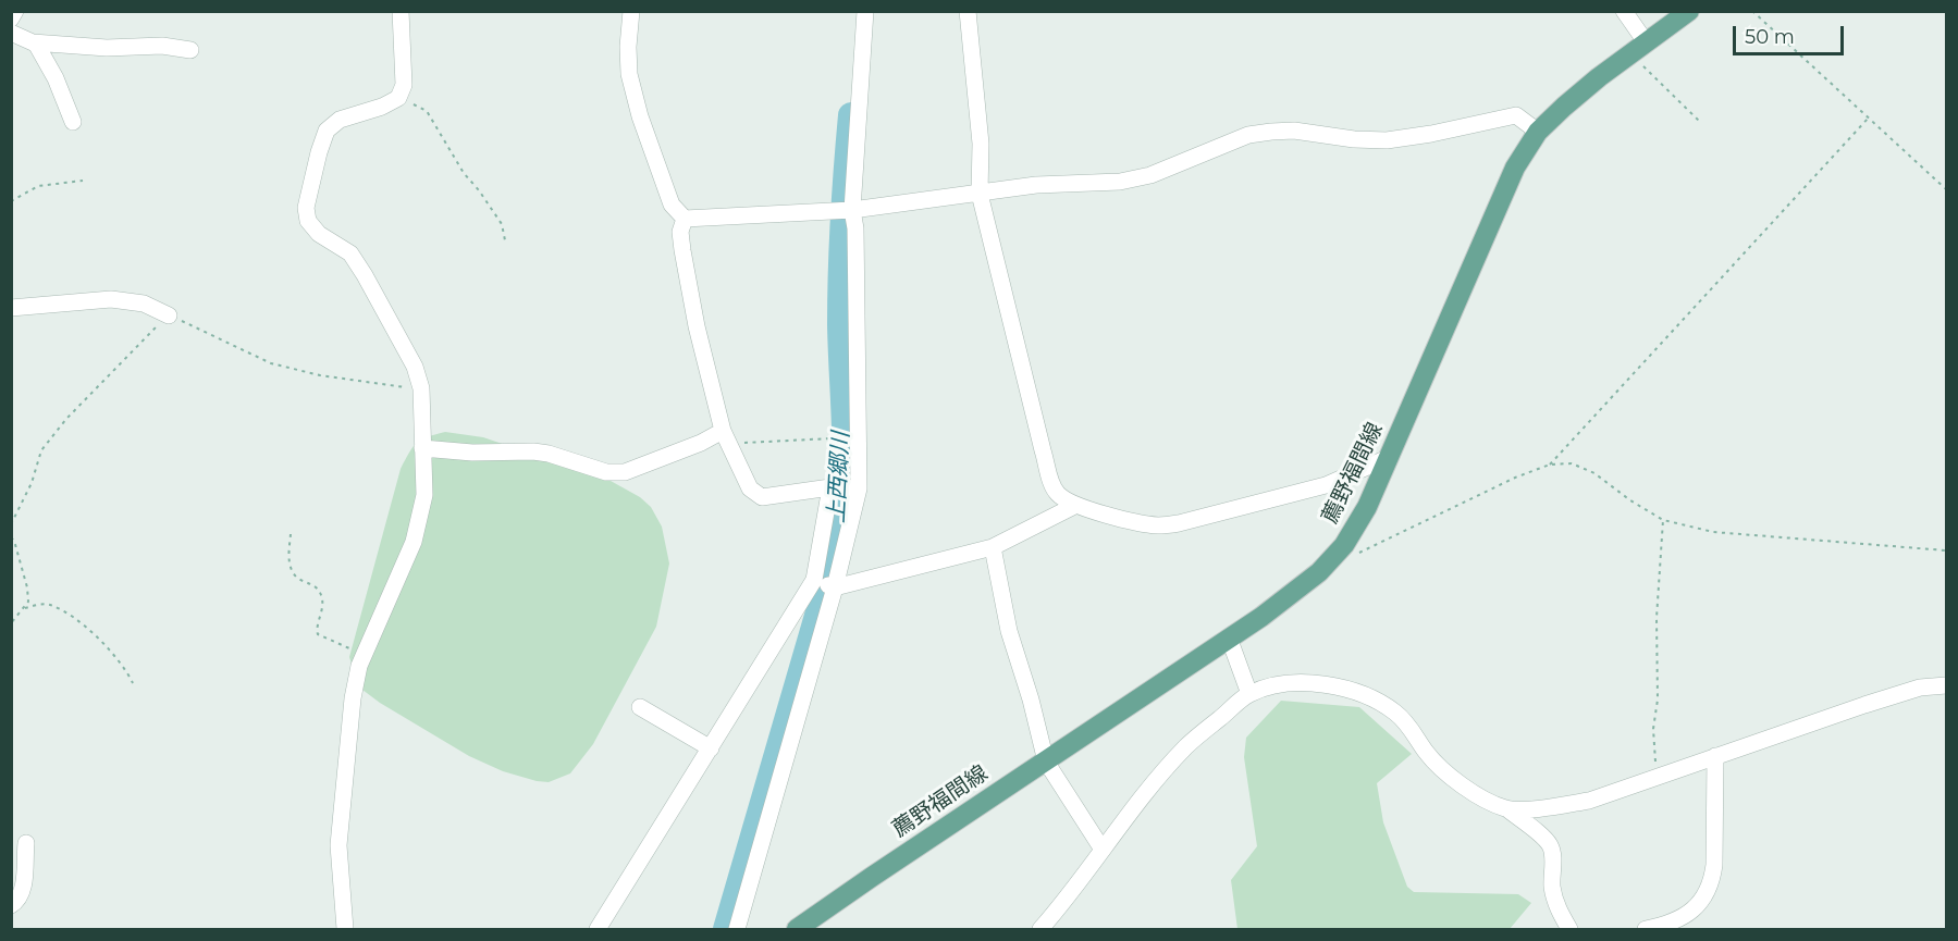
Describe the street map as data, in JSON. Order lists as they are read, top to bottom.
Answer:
{
  "streets": {
    "main road": ["薦野福間線"]
  },
  "water": ["上西郷川"],
  "scale_bar": "50 m"
}
